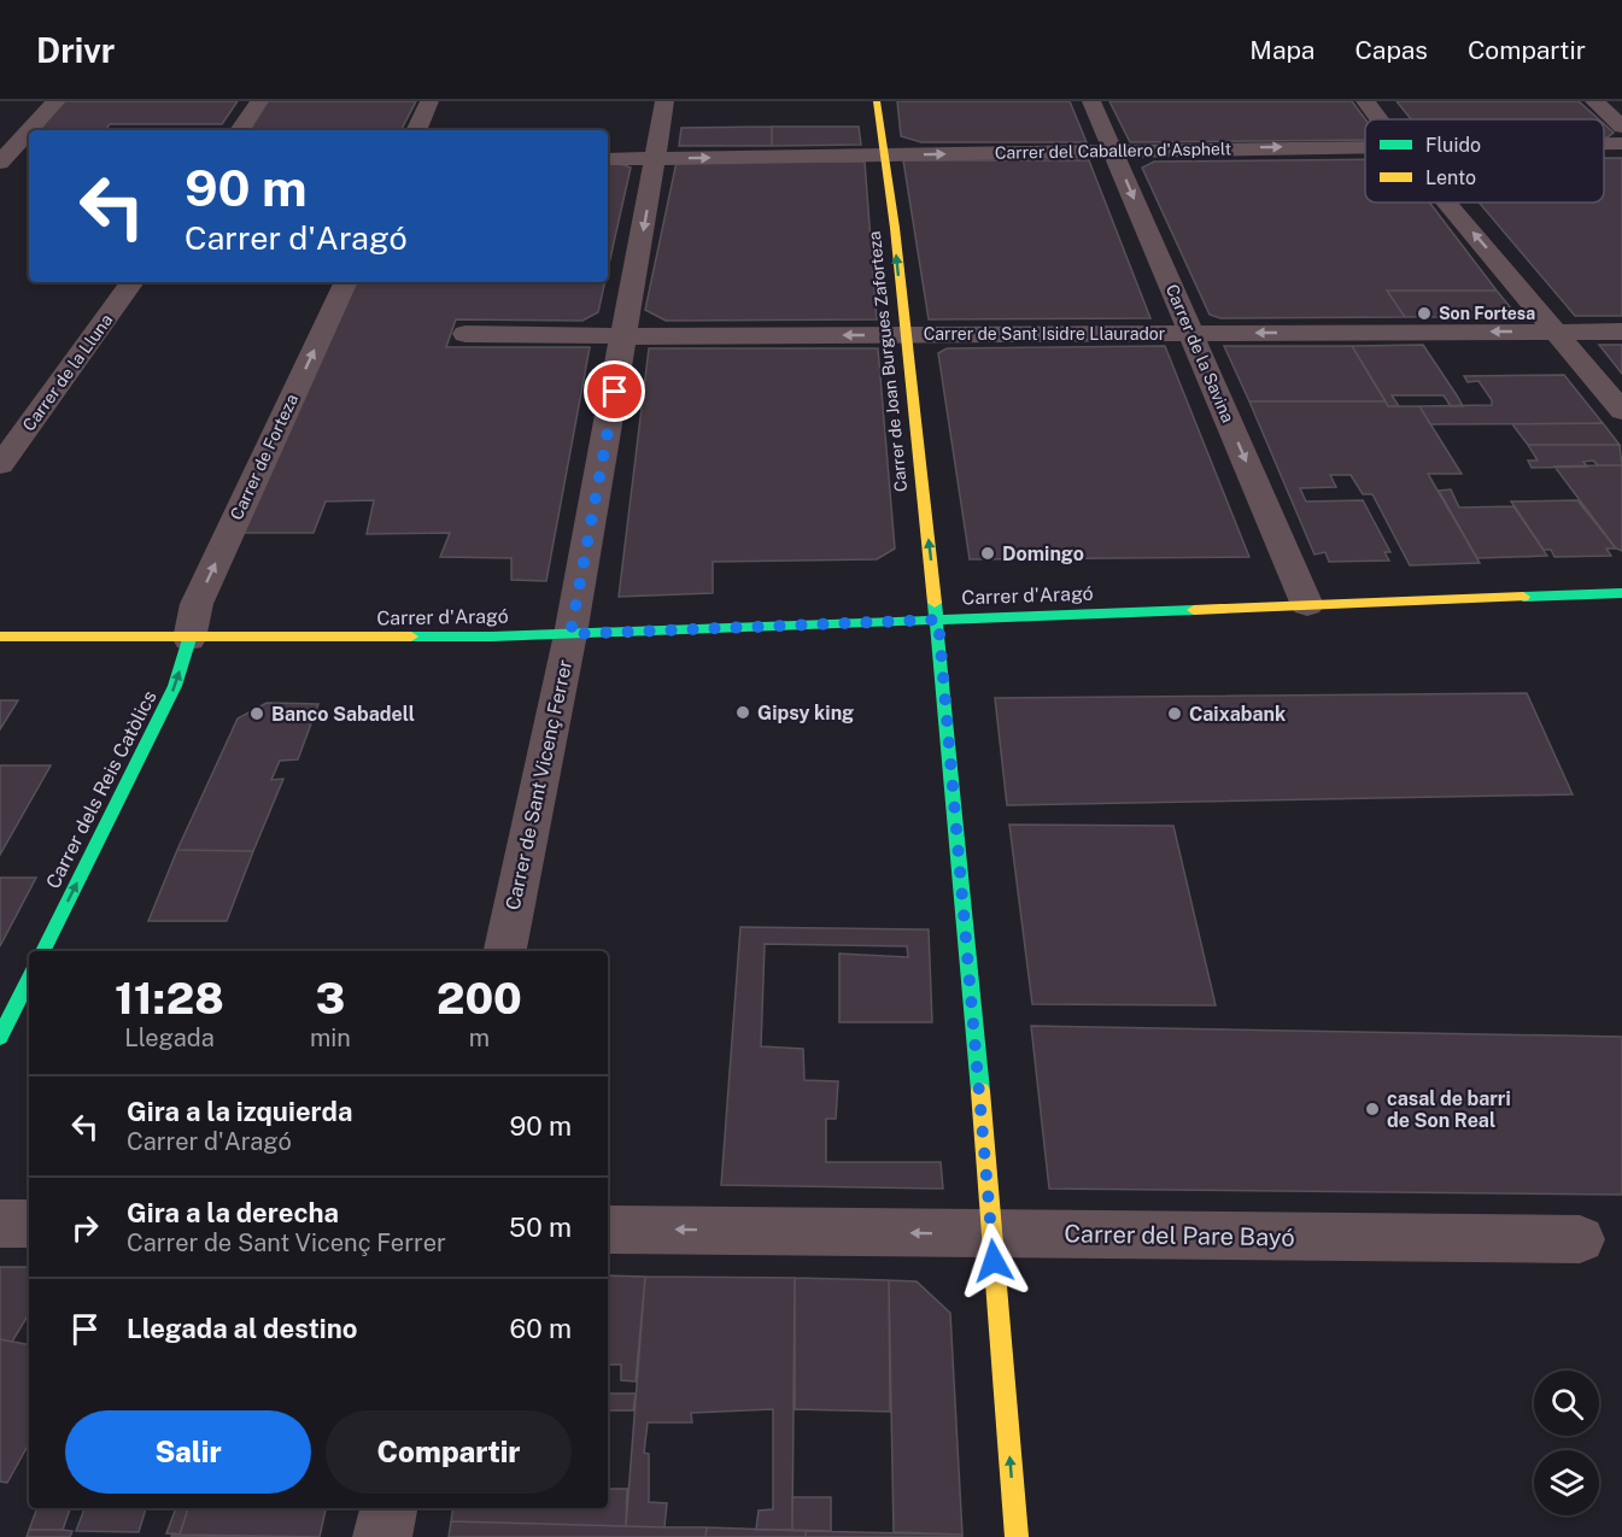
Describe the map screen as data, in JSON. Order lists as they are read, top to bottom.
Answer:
{
  "streets": {
    "street": [
      "Carrer del Caballero d'Asphelt",
      "Carrer de Sant Isidre Llaurador",
      "Carrer de la Savina",
      "Carrer de Joan Burgues Zaforteza",
      "Carrer de la Lluna",
      "Carrer de Forteza",
      "Carrer d'Aragó",
      "Carrer de Sant Vicenç Ferrer",
      "Carrer dels Reis Catòlics",
      "Carrer del Pare Bayó"
    ]
  },
  "crossings": [
    ["Carrer del Caballero d'Asphelt", "Carrer de la Savina"],
    ["Carrer del Caballero d'Asphelt", "Carrer de Joan Burgues Zaforteza"],
    ["Carrer del Caballero d'Asphelt", "Carrer de Sant Vicenç Ferrer"],
    ["Carrer de Sant Isidre Llaurador", "Carrer de la Savina"],
    ["Carrer de Sant Isidre Llaurador", "Carrer de Joan Burgues Zaforteza"],
    ["Carrer de Sant Isidre Llaurador", "Carrer de Sant Vicenç Ferrer"],
    ["Carrer de la Savina", "Carrer d'Aragó"],
    ["Carrer de Joan Burgues Zaforteza", "Carrer d'Aragó"],
    ["Carrer de Joan Burgues Zaforteza", "Carrer del Pare Bayó"],
    ["Carrer de Forteza", "Carrer d'Aragó"],
    ["Carrer de Forteza", "Carrer dels Reis Catòlics"],
    ["Carrer d'Aragó", "Carrer de Sant Vicenç Ferrer"],
    ["Carrer d'Aragó", "Carrer dels Reis Catòlics"]
  ],
  "one_way": [
    "Carrer del Caballero d'Asphelt",
    "Carrer de Sant Isidre Llaurador",
    "Carrer de Joan Burgues Zaforteza",
    "Carrer de Forteza",
    "Carrer dels Reis Catòlics",
    "Carrer del Pare Bayó"
  ],
  "places": [
    "Son Fortesa",
    "Domingo",
    "Gipsy king",
    "Banco Sabadell",
    "Caixabank",
    "casal de barri de Son Real"
  ],
  "legend": ["Fluido", "Lento"],
  "page": {
    "header": "Drivr",
    "nav": ["Mapa", "Capas", "Compartir"],
    "turn": ["90 m", "Carrer d'Aragó"],
    "eta": [
      "11:28",
      "Llegada",
      "3",
      "min",
      "200",
      "m"
    ],
    "list": [
      {
        "name": "Gira a la izquierda",
        "note": "Carrer d'Aragó",
        "value": "90 m"
      },
      {
        "name": "Gira a la derecha",
        "note": "Carrer de Sant Vicenç Ferrer",
        "value": "50 m"
      },
      {
        "name": "Llegada al destino",
        "value": "60 m"
      }
    ],
    "buttons": ["Salir", "Compartir"]
  }
}
